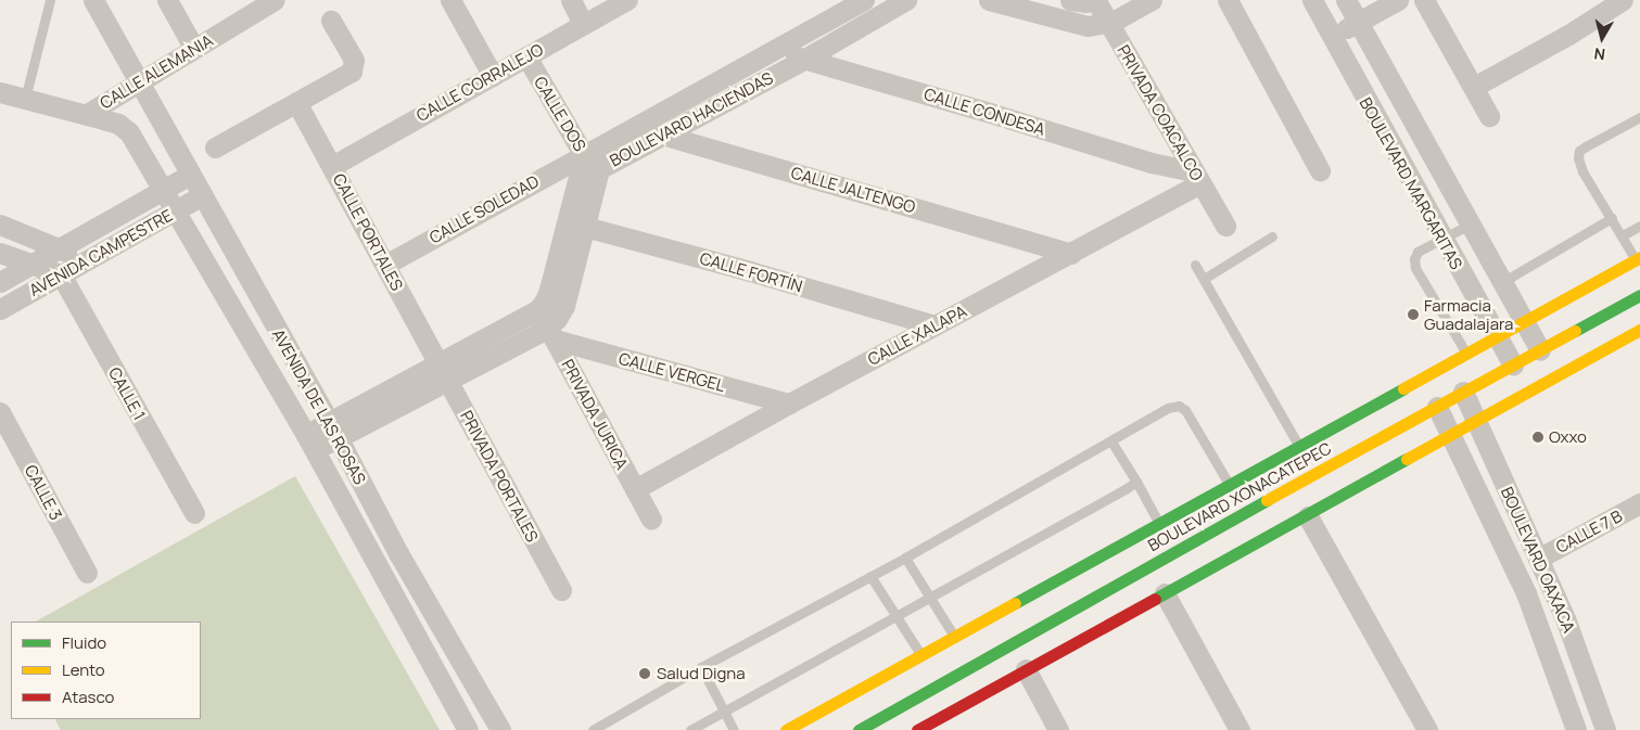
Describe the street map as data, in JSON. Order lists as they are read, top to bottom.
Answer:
{
  "streets": {
    "main road": ["BOULEVARD XONACATEPEC"],
    "street": [
      "CALLE ALEMANIA",
      "CALLE CORRALEJO",
      "CALLE CONDESA",
      "PRIVADA COACALCO",
      "CALLE DOS",
      "BOULEVARD HACIENDAS",
      "BOULEVARD MARGARITAS",
      "CALLE JALTENGO",
      "CALLE SOLEDAD",
      "CALLE PORTALES",
      "AVENIDA CAMPESTRE",
      "CALLE FORTÍN",
      "CALLE XALAPA",
      "CALLE VERGEL",
      "CALLE 1",
      "AVENIDA DE LAS ROSAS",
      "PRIVADA JURICA",
      "PRIVADA PORTALES",
      "CALLE 3",
      "CALLE 7 B",
      "BOULEVARD OAXACA"
    ]
  },
  "crossings": [
    ["CALLE ALEMANIA", "AVENIDA DE LAS ROSAS"],
    ["CALLE CORRALEJO", "CALLE DOS"],
    ["CALLE CORRALEJO", "CALLE PORTALES"],
    ["CALLE CONDESA", "PRIVADA COACALCO"],
    ["CALLE CONDESA", "BOULEVARD HACIENDAS"],
    ["CALLE CONDESA", "CALLE XALAPA"],
    ["PRIVADA COACALCO", "CALLE XALAPA"],
    ["CALLE DOS", "BOULEVARD HACIENDAS"],
    ["CALLE DOS", "CALLE SOLEDAD"],
    ["BOULEVARD HACIENDAS", "CALLE JALTENGO"],
    ["BOULEVARD HACIENDAS", "CALLE SOLEDAD"],
    ["BOULEVARD HACIENDAS", "CALLE PORTALES"],
    ["BOULEVARD HACIENDAS", "CALLE FORTÍN"],
    ["BOULEVARD HACIENDAS", "CALLE VERGEL"],
    ["BOULEVARD HACIENDAS", "AVENIDA DE LAS ROSAS"],
    ["BOULEVARD HACIENDAS", "PRIVADA JURICA"],
    ["BOULEVARD HACIENDAS", "PRIVADA PORTALES"],
    ["BOULEVARD MARGARITAS", "BOULEVARD XONACATEPEC"],
    ["CALLE JALTENGO", "CALLE XALAPA"],
    ["CALLE SOLEDAD", "CALLE PORTALES"],
    ["CALLE PORTALES", "PRIVADA PORTALES"],
    ["AVENIDA CAMPESTRE", "CALLE 1"],
    ["AVENIDA CAMPESTRE", "AVENIDA DE LAS ROSAS"],
    ["CALLE FORTÍN", "CALLE XALAPA"],
    ["CALLE XALAPA", "CALLE VERGEL"],
    ["CALLE XALAPA", "PRIVADA JURICA"],
    ["CALLE VERGEL", "PRIVADA JURICA"],
    ["BOULEVARD XONACATEPEC", "BOULEVARD OAXACA"],
    ["CALLE 7 B", "BOULEVARD OAXACA"]
  ],
  "places": ["Farmacia Guadalajara", "Oxxo", "Salud Digna"],
  "legend": ["Fluido", "Lento", "Atasco"],
  "north": "bottom"
}
